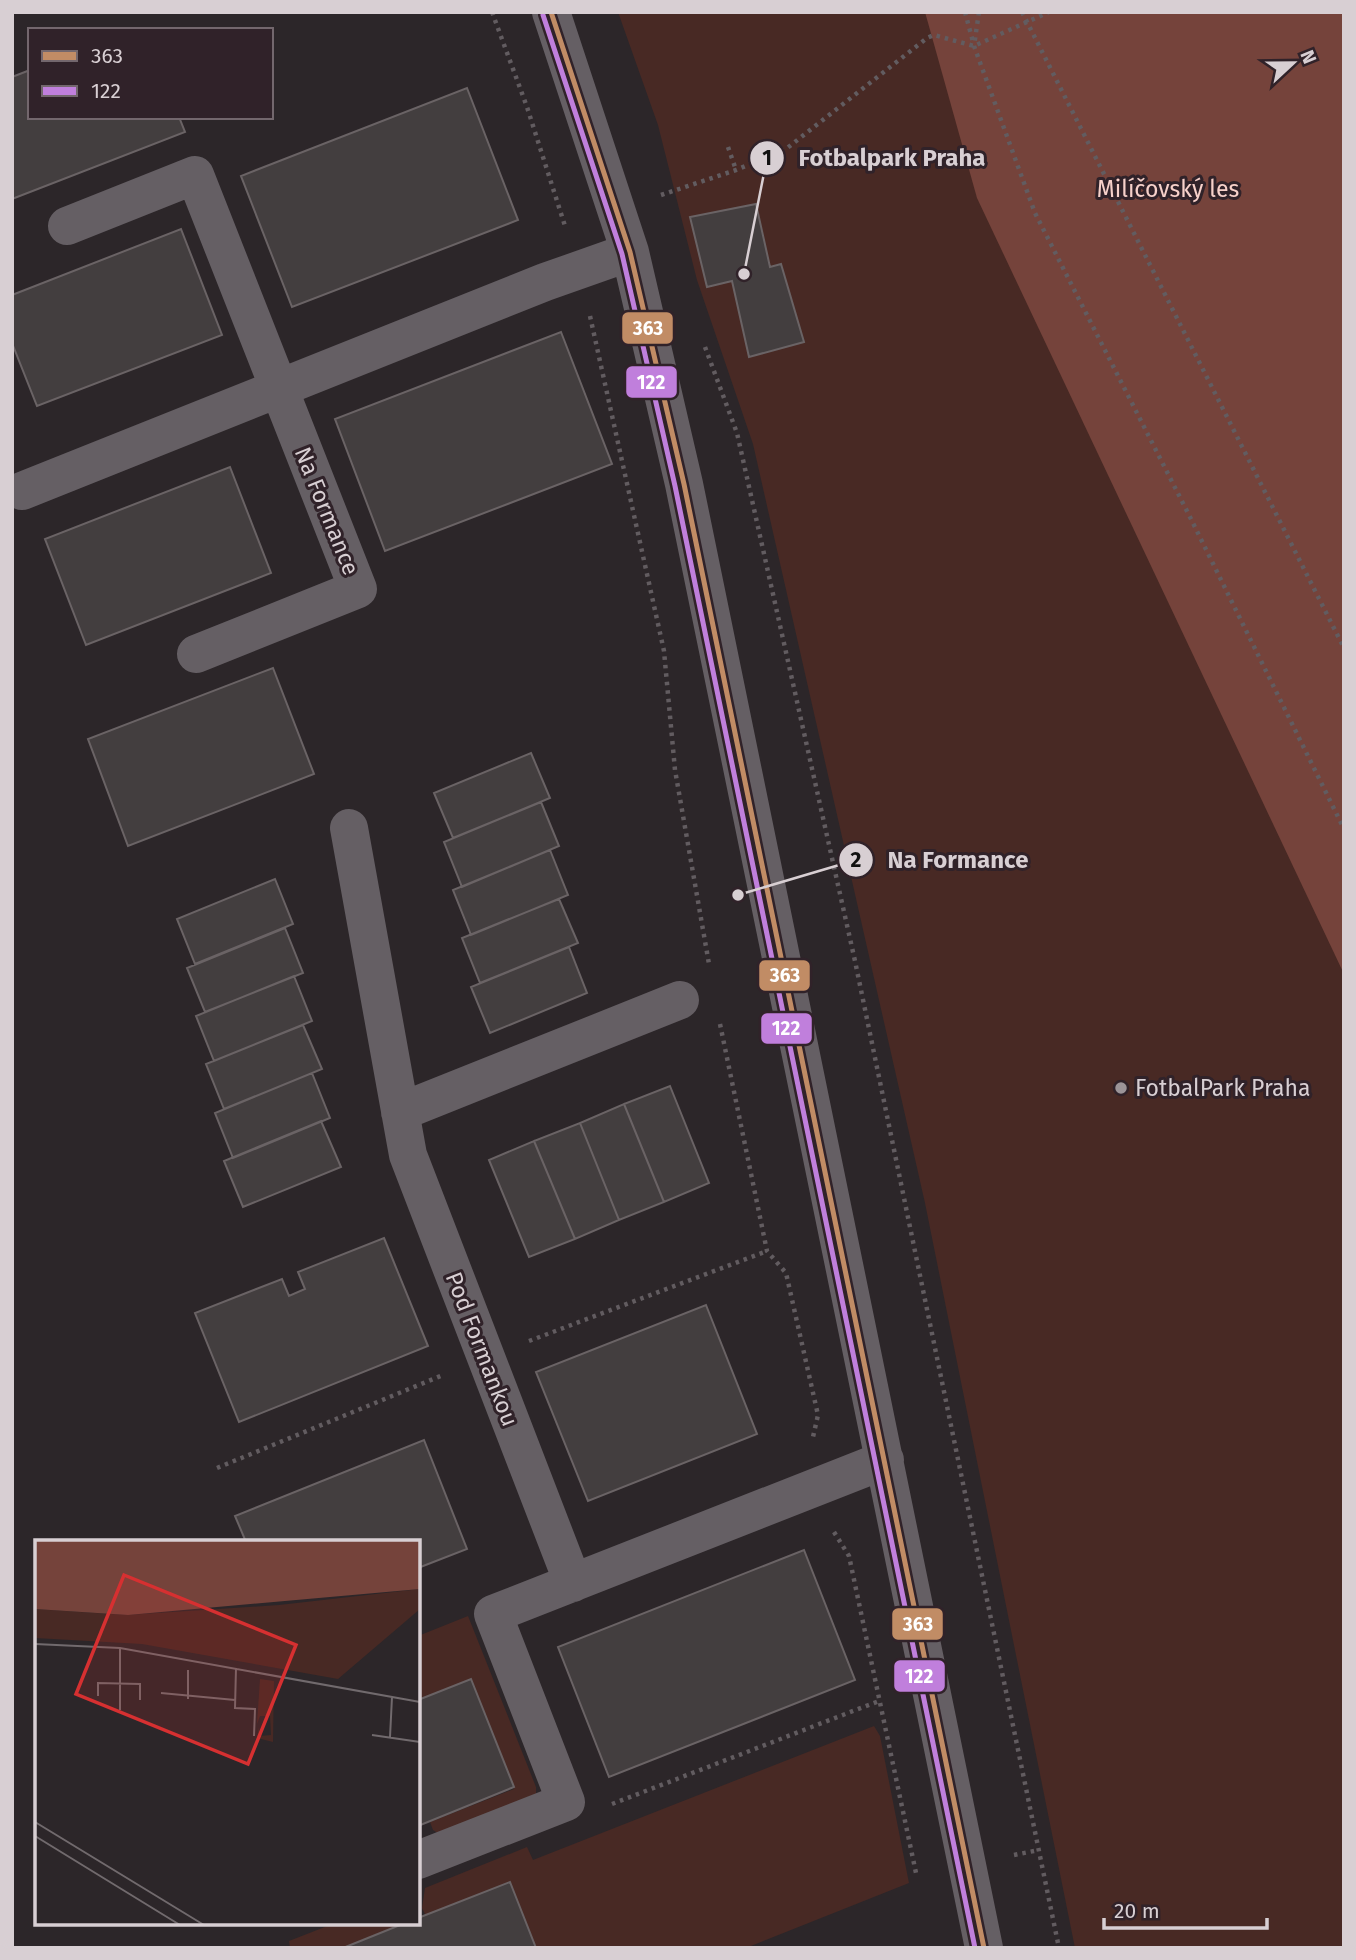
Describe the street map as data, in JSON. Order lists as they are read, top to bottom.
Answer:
{
  "streets": {
    "street": ["Na Formance", "Pod Formankou"]
  },
  "parks": ["Milíčovský les"],
  "places": ["Fotbalpark Praha", "Na Formance", "FotbalPark Praha"],
  "lines": ["transit line 363", "transit line 122"],
  "legend": ["363", "122"],
  "scale_bar": "20 m",
  "north": "right"
}
